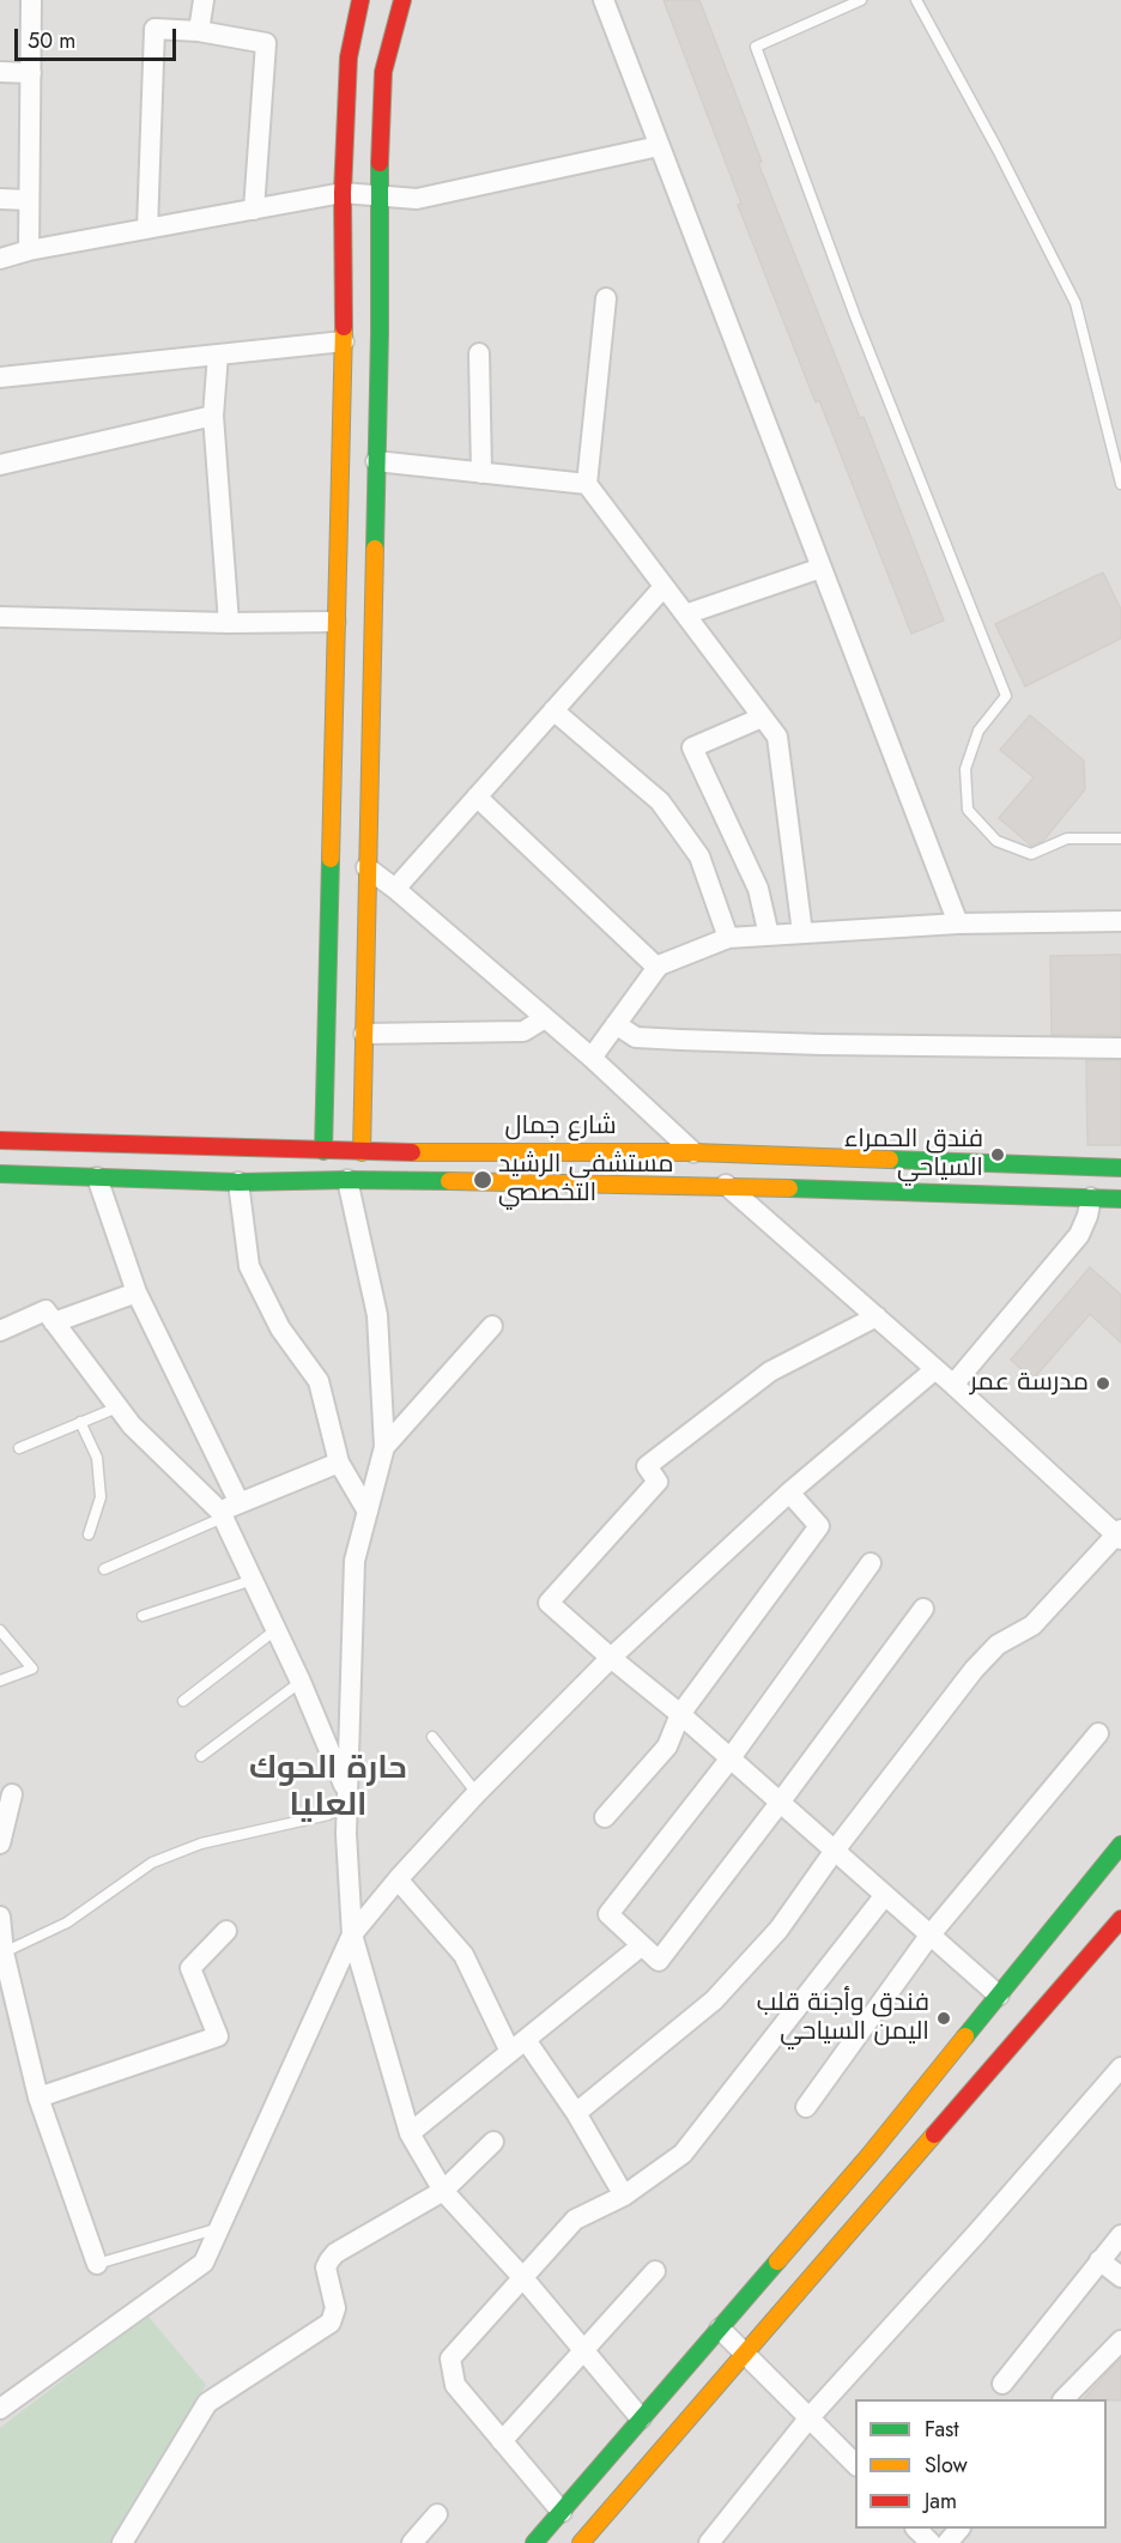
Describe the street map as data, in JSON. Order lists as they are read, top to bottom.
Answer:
{
  "streets": {
    "main road": ["شارع جمال"]
  },
  "districts": ["حارة الحوك العليا"],
  "places": [
    "فندق الحمراء السياحي",
    "مستشفى الرشيد التخصصي",
    "مدرسة عمر",
    "فندق وأجنة قلب اليمن السياحي"
  ],
  "legend": ["Fast", "Slow", "Jam"],
  "scale_bar": "50 m"
}
